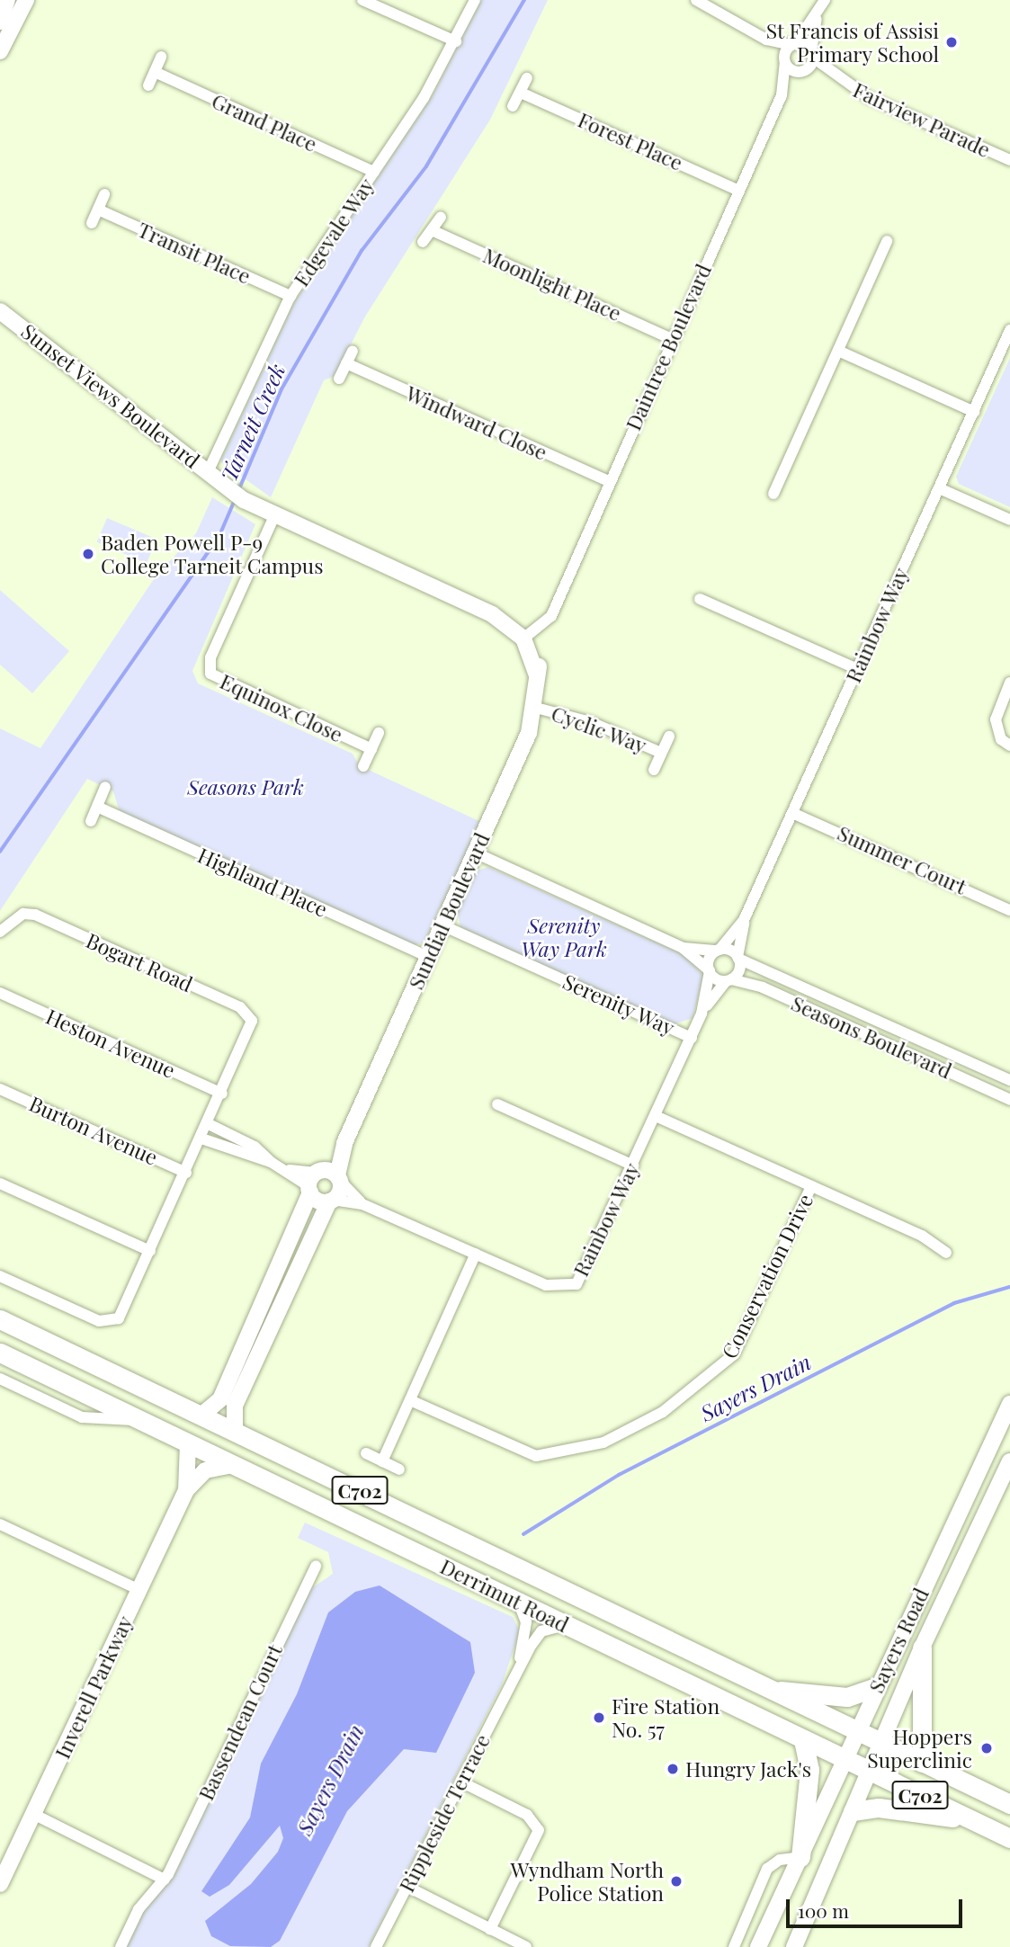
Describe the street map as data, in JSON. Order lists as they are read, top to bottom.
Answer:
{
  "streets": {
    "highway": ["C702", "Derrimut Road"],
    "street": [
      "Fairview Parade",
      "Grand Place",
      "Forest Place",
      "Edgevale Way",
      "Transit Place",
      "Moonlight Place",
      "Daintree Boulevard",
      "Sunset Views Boulevard",
      "Windward Close",
      "Rainbow Way",
      "Equinox Close",
      "Cyclic Way",
      "Summer Court",
      "Highland Place",
      "Sundial Boulevard",
      "Bogart Road",
      "Serenity Way",
      "Seasons Boulevard",
      "Heston Avenue",
      "Burton Avenue",
      "Conservation Drive",
      "Sayers Road",
      "Inverell Parkway",
      "Bassendean Court",
      "Rippleside Terrace"
    ]
  },
  "crossings": [
    ["Fairview Parade", "Daintree Boulevard"],
    ["Grand Place", "Edgevale Way"],
    ["Forest Place", "Daintree Boulevard"],
    ["Edgevale Way", "Transit Place"],
    ["Edgevale Way", "Sunset Views Boulevard"],
    ["Moonlight Place", "Daintree Boulevard"],
    ["Daintree Boulevard", "Sunset Views Boulevard"],
    ["Daintree Boulevard", "Windward Close"],
    ["Daintree Boulevard", "Sundial Boulevard"],
    ["Sunset Views Boulevard", "Equinox Close"],
    ["Sunset Views Boulevard", "Sundial Boulevard"],
    ["Rainbow Way", "Summer Court"],
    ["Rainbow Way", "Sundial Boulevard"],
    ["Rainbow Way", "Serenity Way"],
    ["Rainbow Way", "Seasons Boulevard"],
    ["Rainbow Way", "Conservation Drive"],
    ["Cyclic Way", "Sundial Boulevard"],
    ["Highland Place", "Sundial Boulevard"],
    ["Sundial Boulevard", "Serenity Way"],
    ["Sundial Boulevard", "Derrimut Road"],
    ["Bogart Road", "Heston Avenue"],
    ["Derrimut Road", "Sayers Road"],
    ["Derrimut Road", "Inverell Parkway"],
    ["Derrimut Road", "Rippleside Terrace"]
  ],
  "water": ["Tarneit Creek", "Sayers Drain"],
  "parks": ["Seasons Park", "Serenity Way Park"],
  "places": [
    "St Francis of Assisi Primary School",
    "Baden Powell P-9 College Tarneit Campus",
    "Fire Station No. 57",
    "Hoppers Superclinic",
    "Hungry Jack's",
    "Wyndham North Police Station"
  ],
  "scale_bar": "100 m"
}
